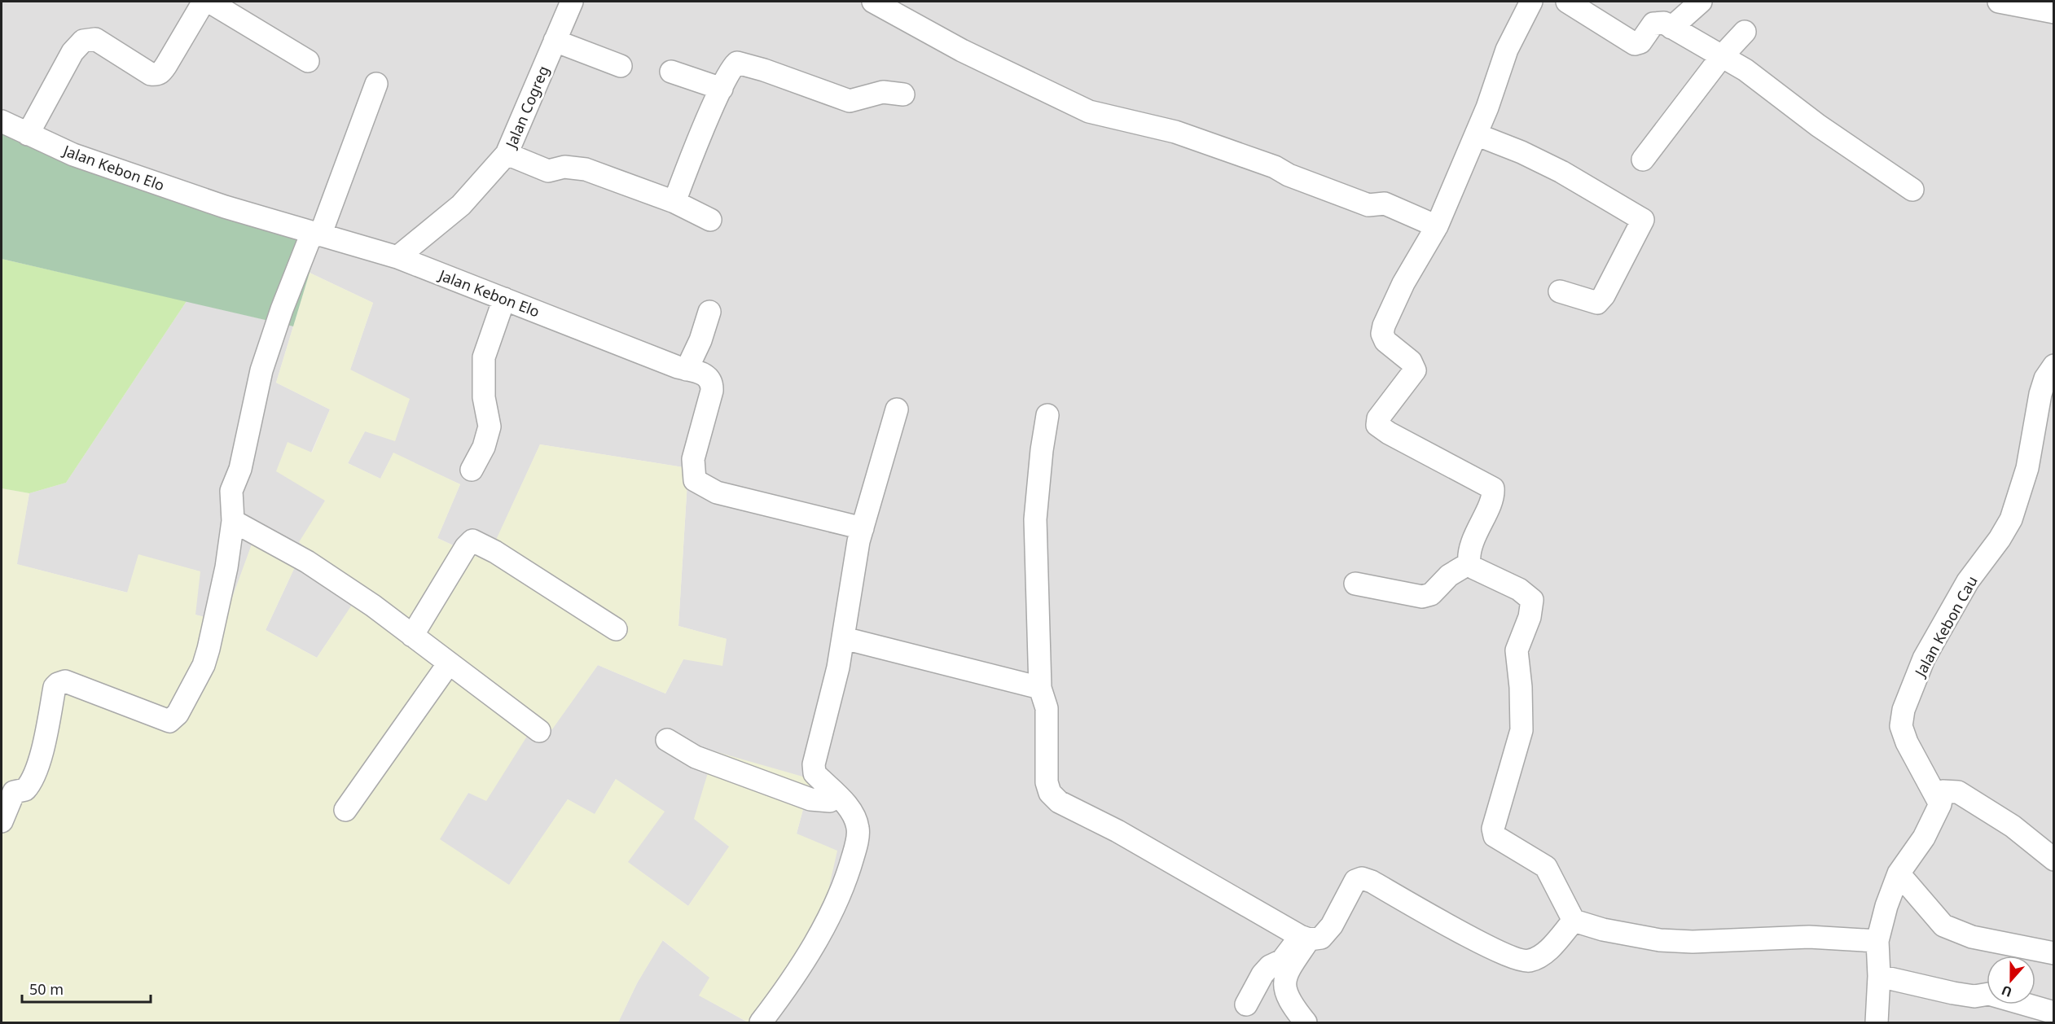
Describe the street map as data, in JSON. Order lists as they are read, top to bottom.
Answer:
{
  "streets": {
    "street": ["Jalan Cogreg", "Jalan Kebon Elo", "Jalan Kebon Cau"]
  },
  "crossings": [
    ["Jalan Cogreg", "Jalan Kebon Elo"]
  ],
  "scale_bar": "50 m",
  "north": "bottom"
}
